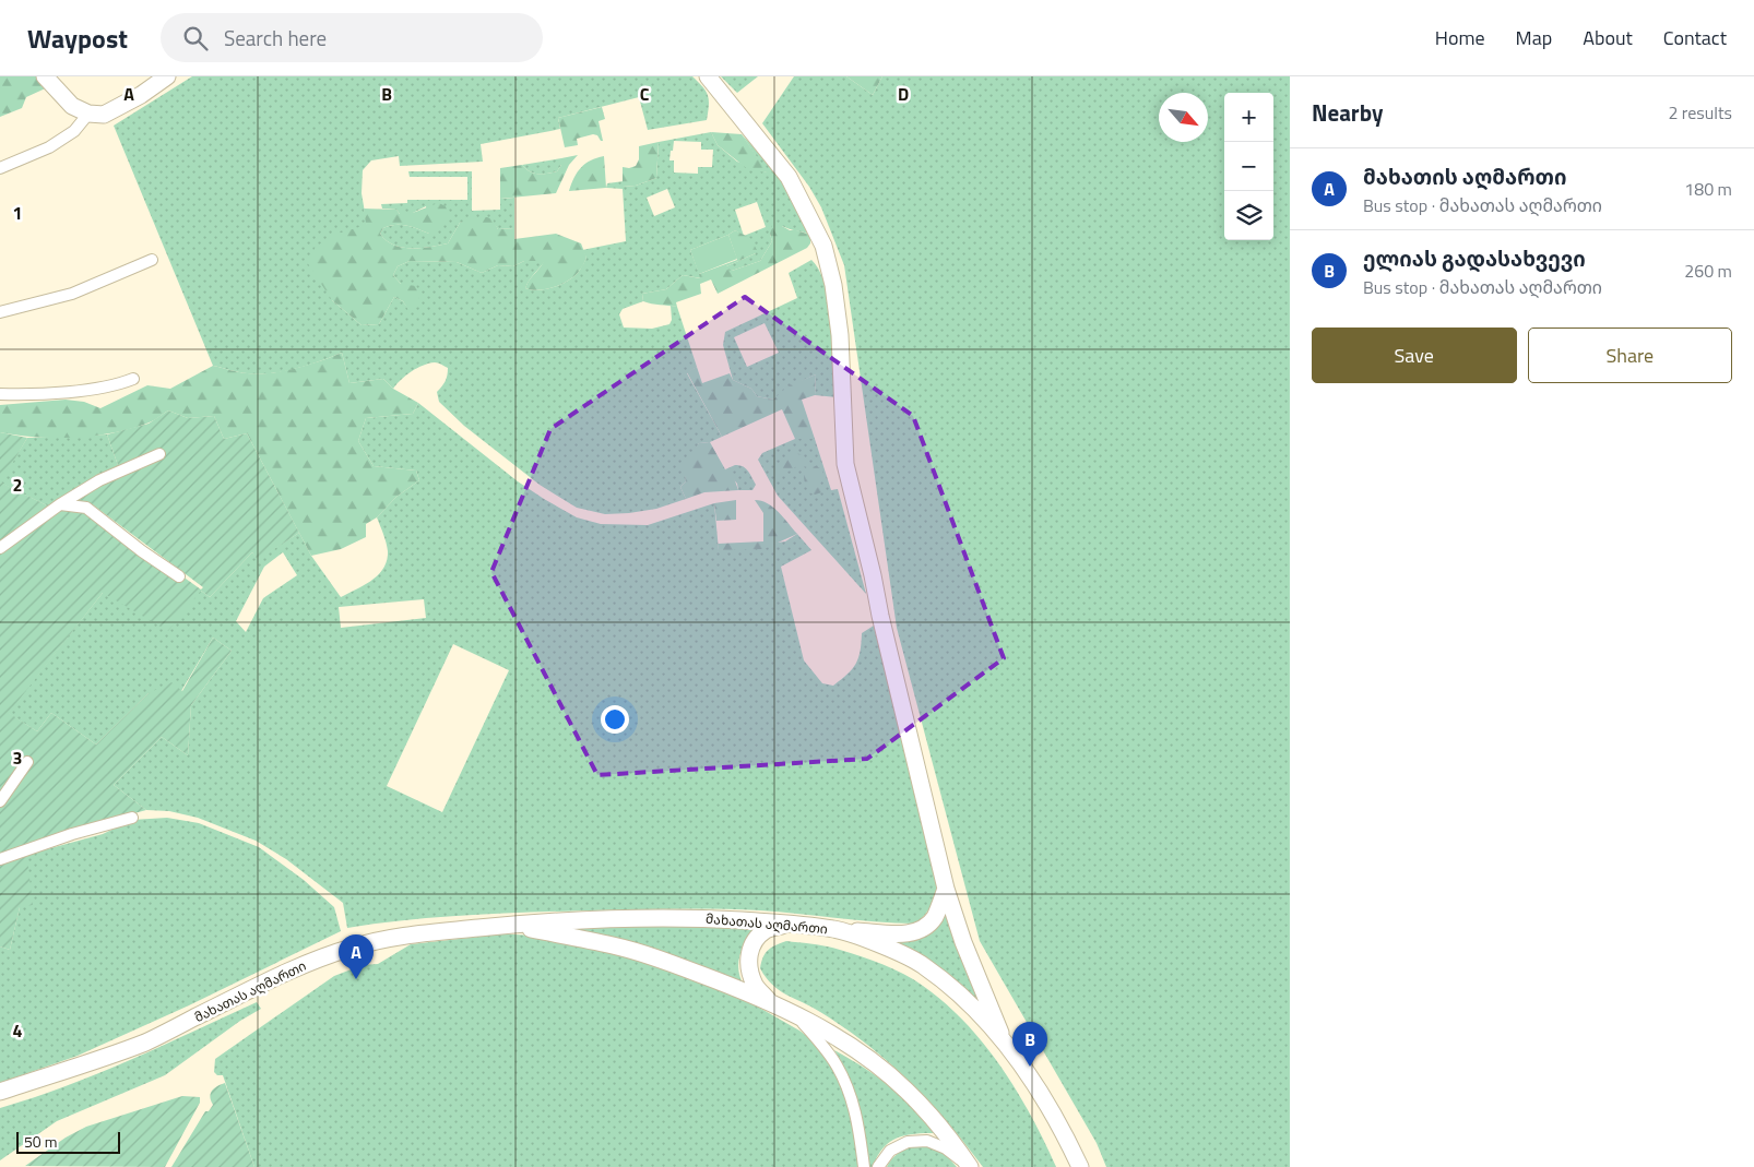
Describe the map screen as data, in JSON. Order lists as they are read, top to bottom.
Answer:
{
  "streets": {
    "main road": ["მახათას აღმართი"]
  },
  "scale_bar": "50 m",
  "north": "bottom right",
  "page": {
    "header": "Waypost",
    "search": "Search here",
    "nav": [
      "Home",
      "Map",
      "About",
      "Contact"
    ],
    "heading": ["Nearby", "2 results"],
    "map_buttons": ["+", "−"],
    "list": [
      {
        "mark": "A",
        "name": "მახათის აღმართი",
        "note": "Bus stop · მახათას აღმართი",
        "value": "180 m"
      },
      {
        "mark": "B",
        "name": "ელიას გადასახვევი",
        "note": "Bus stop · მახათას აღმართი",
        "value": "260 m"
      }
    ],
    "buttons": ["Save", "Share"],
    "pins": ["A", "B"],
    "scale": "50 m"
  },
  "grid": {
    "columns": [
      "A",
      "B",
      "C",
      "D"
    ],
    "rows": [
      "1",
      "2",
      "3",
      "4"
    ]
  }
}
